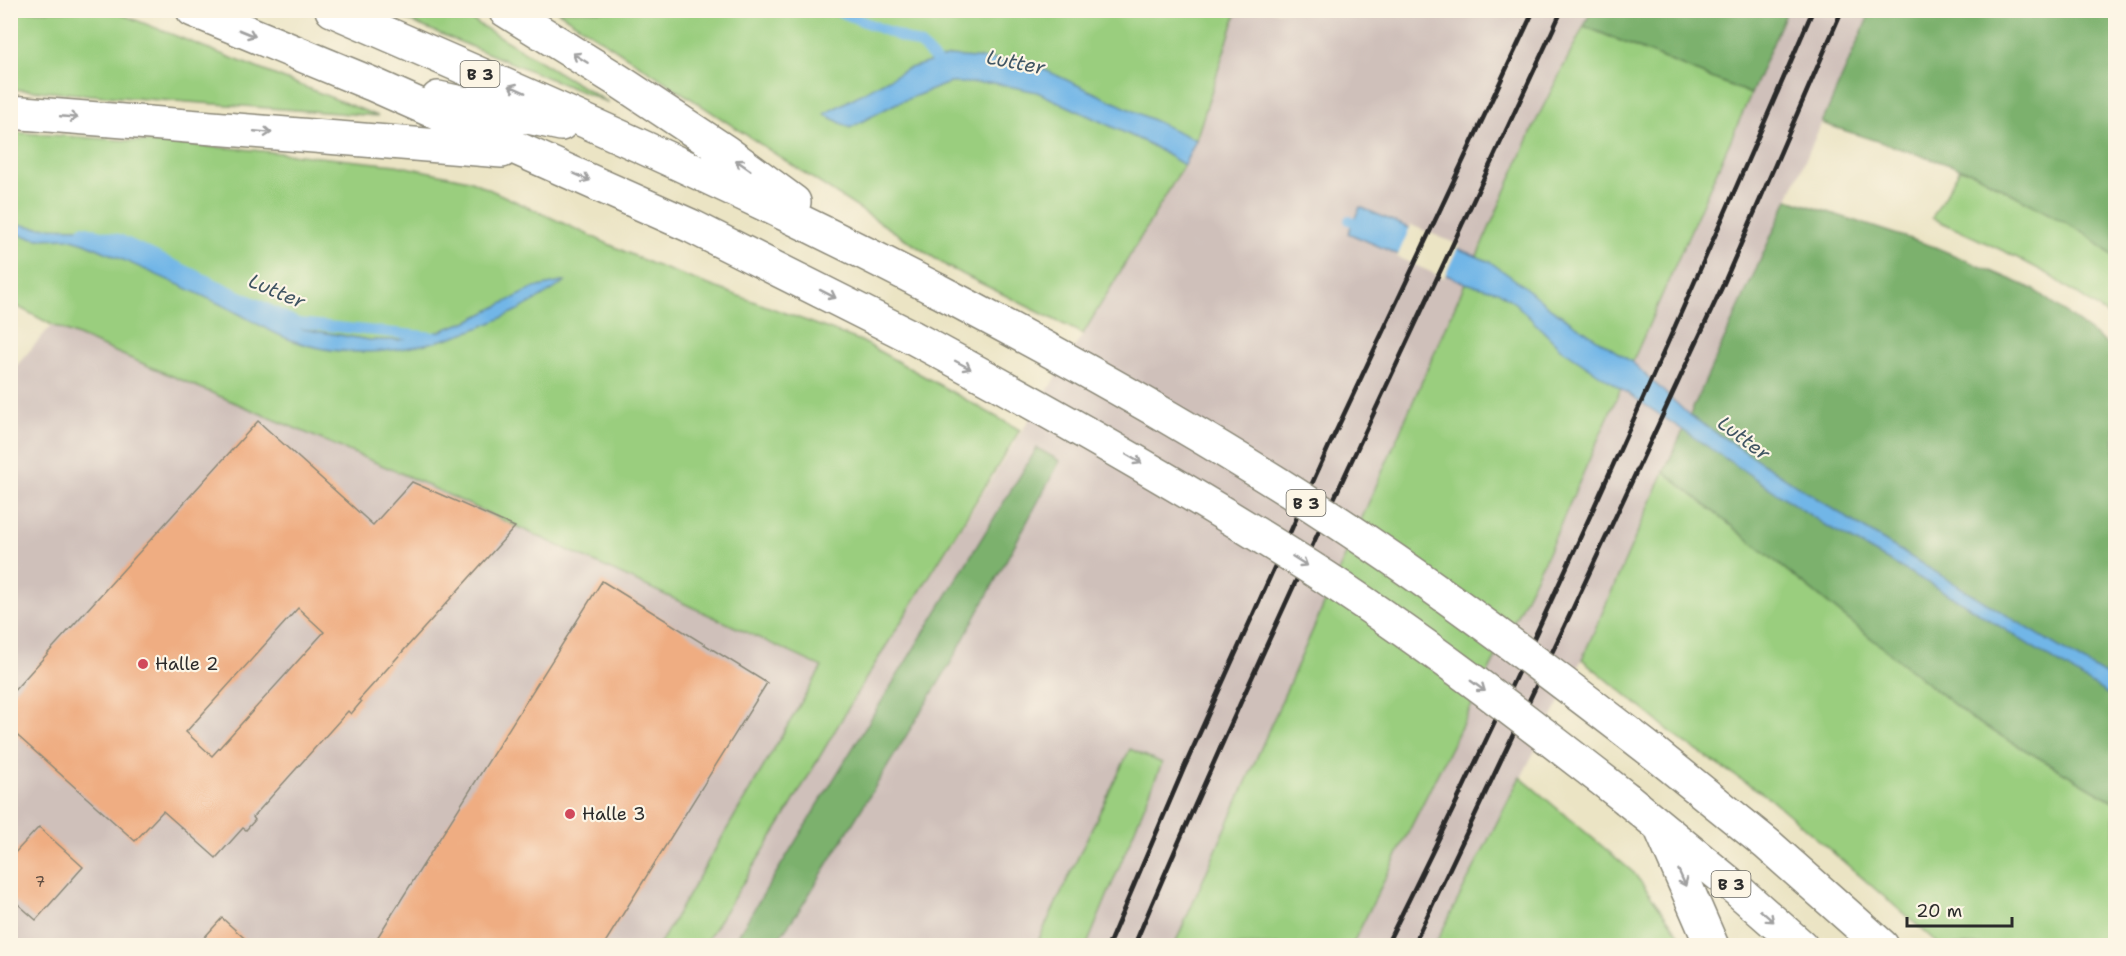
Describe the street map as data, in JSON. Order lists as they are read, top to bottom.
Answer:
{
  "streets": {
    "highway": ["B 3"]
  },
  "water": ["Lutter"],
  "places": ["Halle 2", "Halle 3"],
  "house_numbers": ["7"],
  "scale_bar": "20 m"
}
